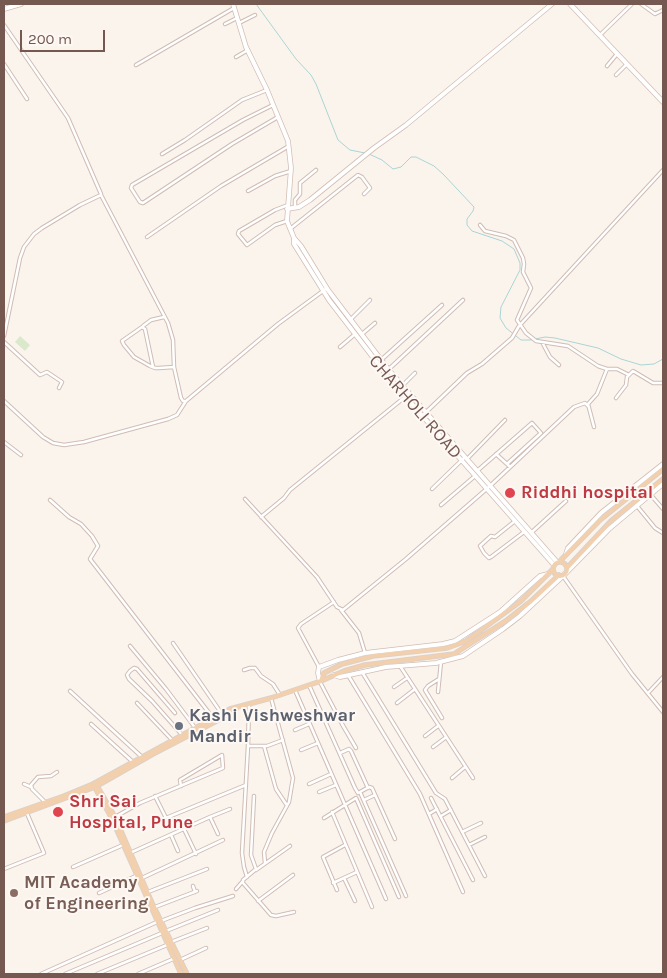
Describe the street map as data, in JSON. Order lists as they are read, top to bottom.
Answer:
{
  "streets": {
    "street": ["CHARHOLI ROAD"]
  },
  "places": [
    "Riddhi hospital",
    "Kashi Vishweshwar Mandir",
    "Shri Sai Hospital, Pune",
    "MIT Academy of Engineering"
  ],
  "scale_bar": "200 m"
}
